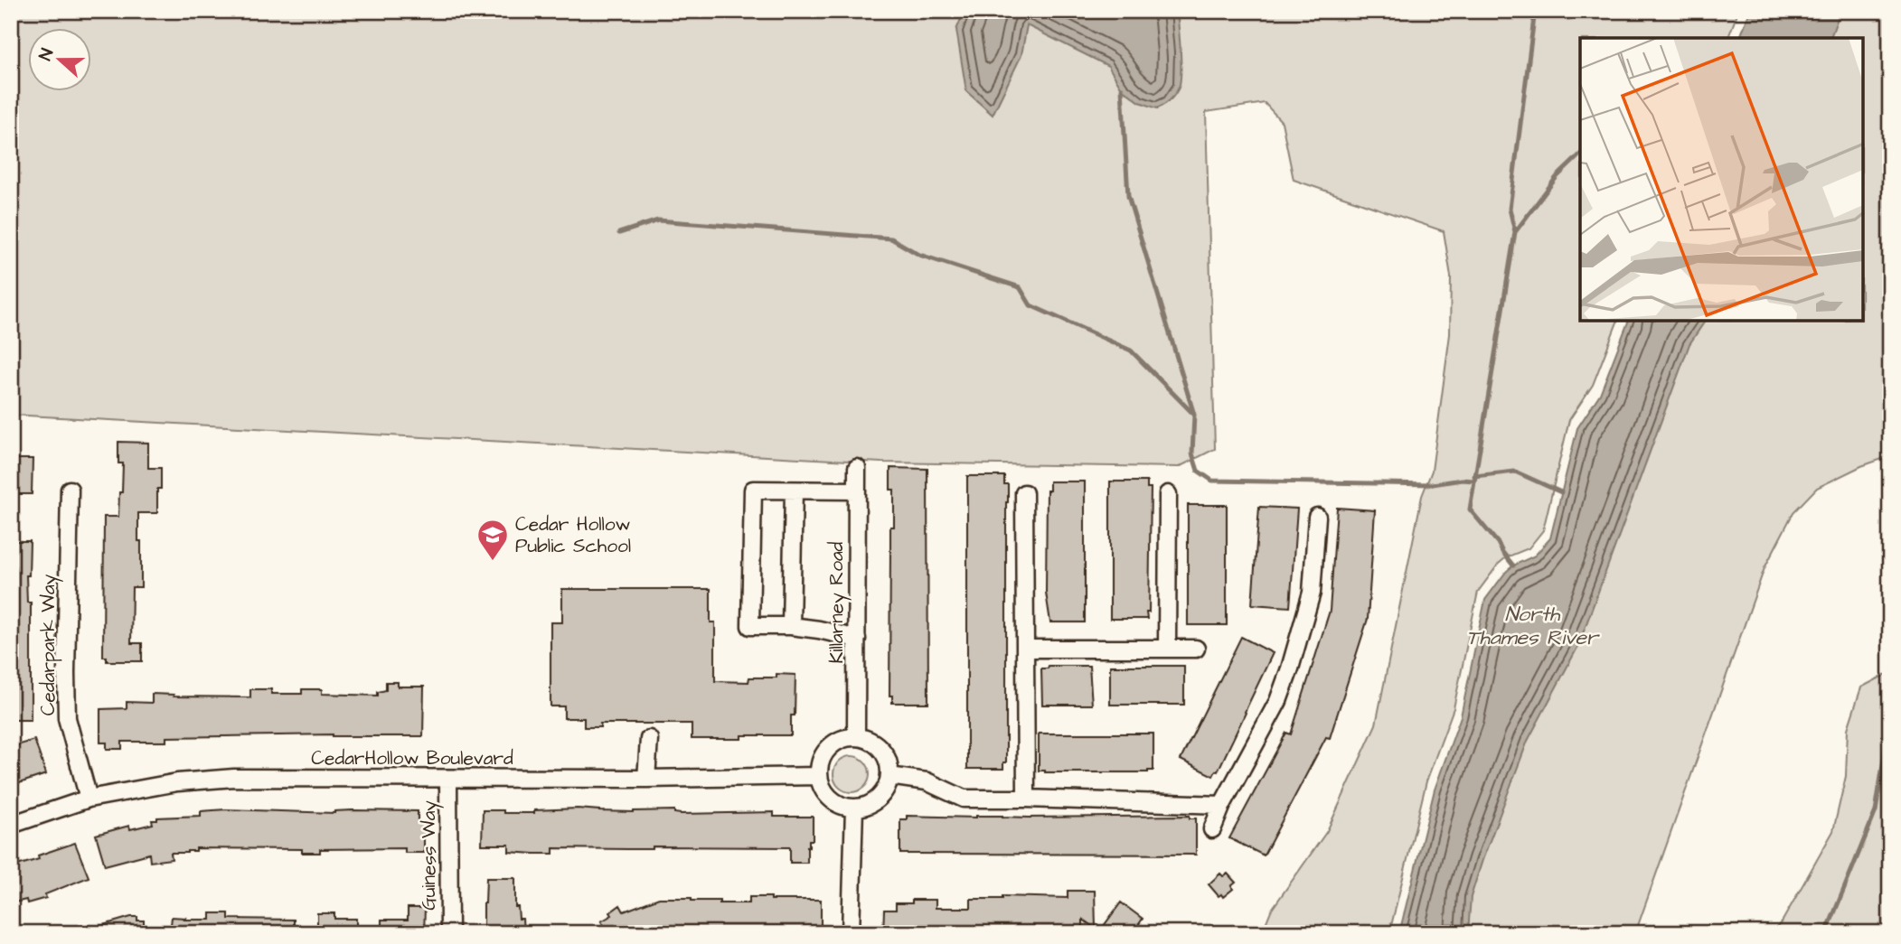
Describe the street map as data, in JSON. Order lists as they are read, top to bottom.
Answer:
{
  "streets": {
    "street": [
      "Killarney Road",
      "Cedarpark Way",
      "CedarHollow Boulevard",
      "Guiness Way"
    ]
  },
  "crossings": [
    ["Killarney Road", "CedarHollow Boulevard"],
    ["Cedarpark Way", "CedarHollow Boulevard"],
    ["CedarHollow Boulevard", "Guiness Way"]
  ],
  "water": ["North Thames River"],
  "places": {
    "school or university": ["Cedar Hollow Public School"]
  },
  "north": "left"
}
